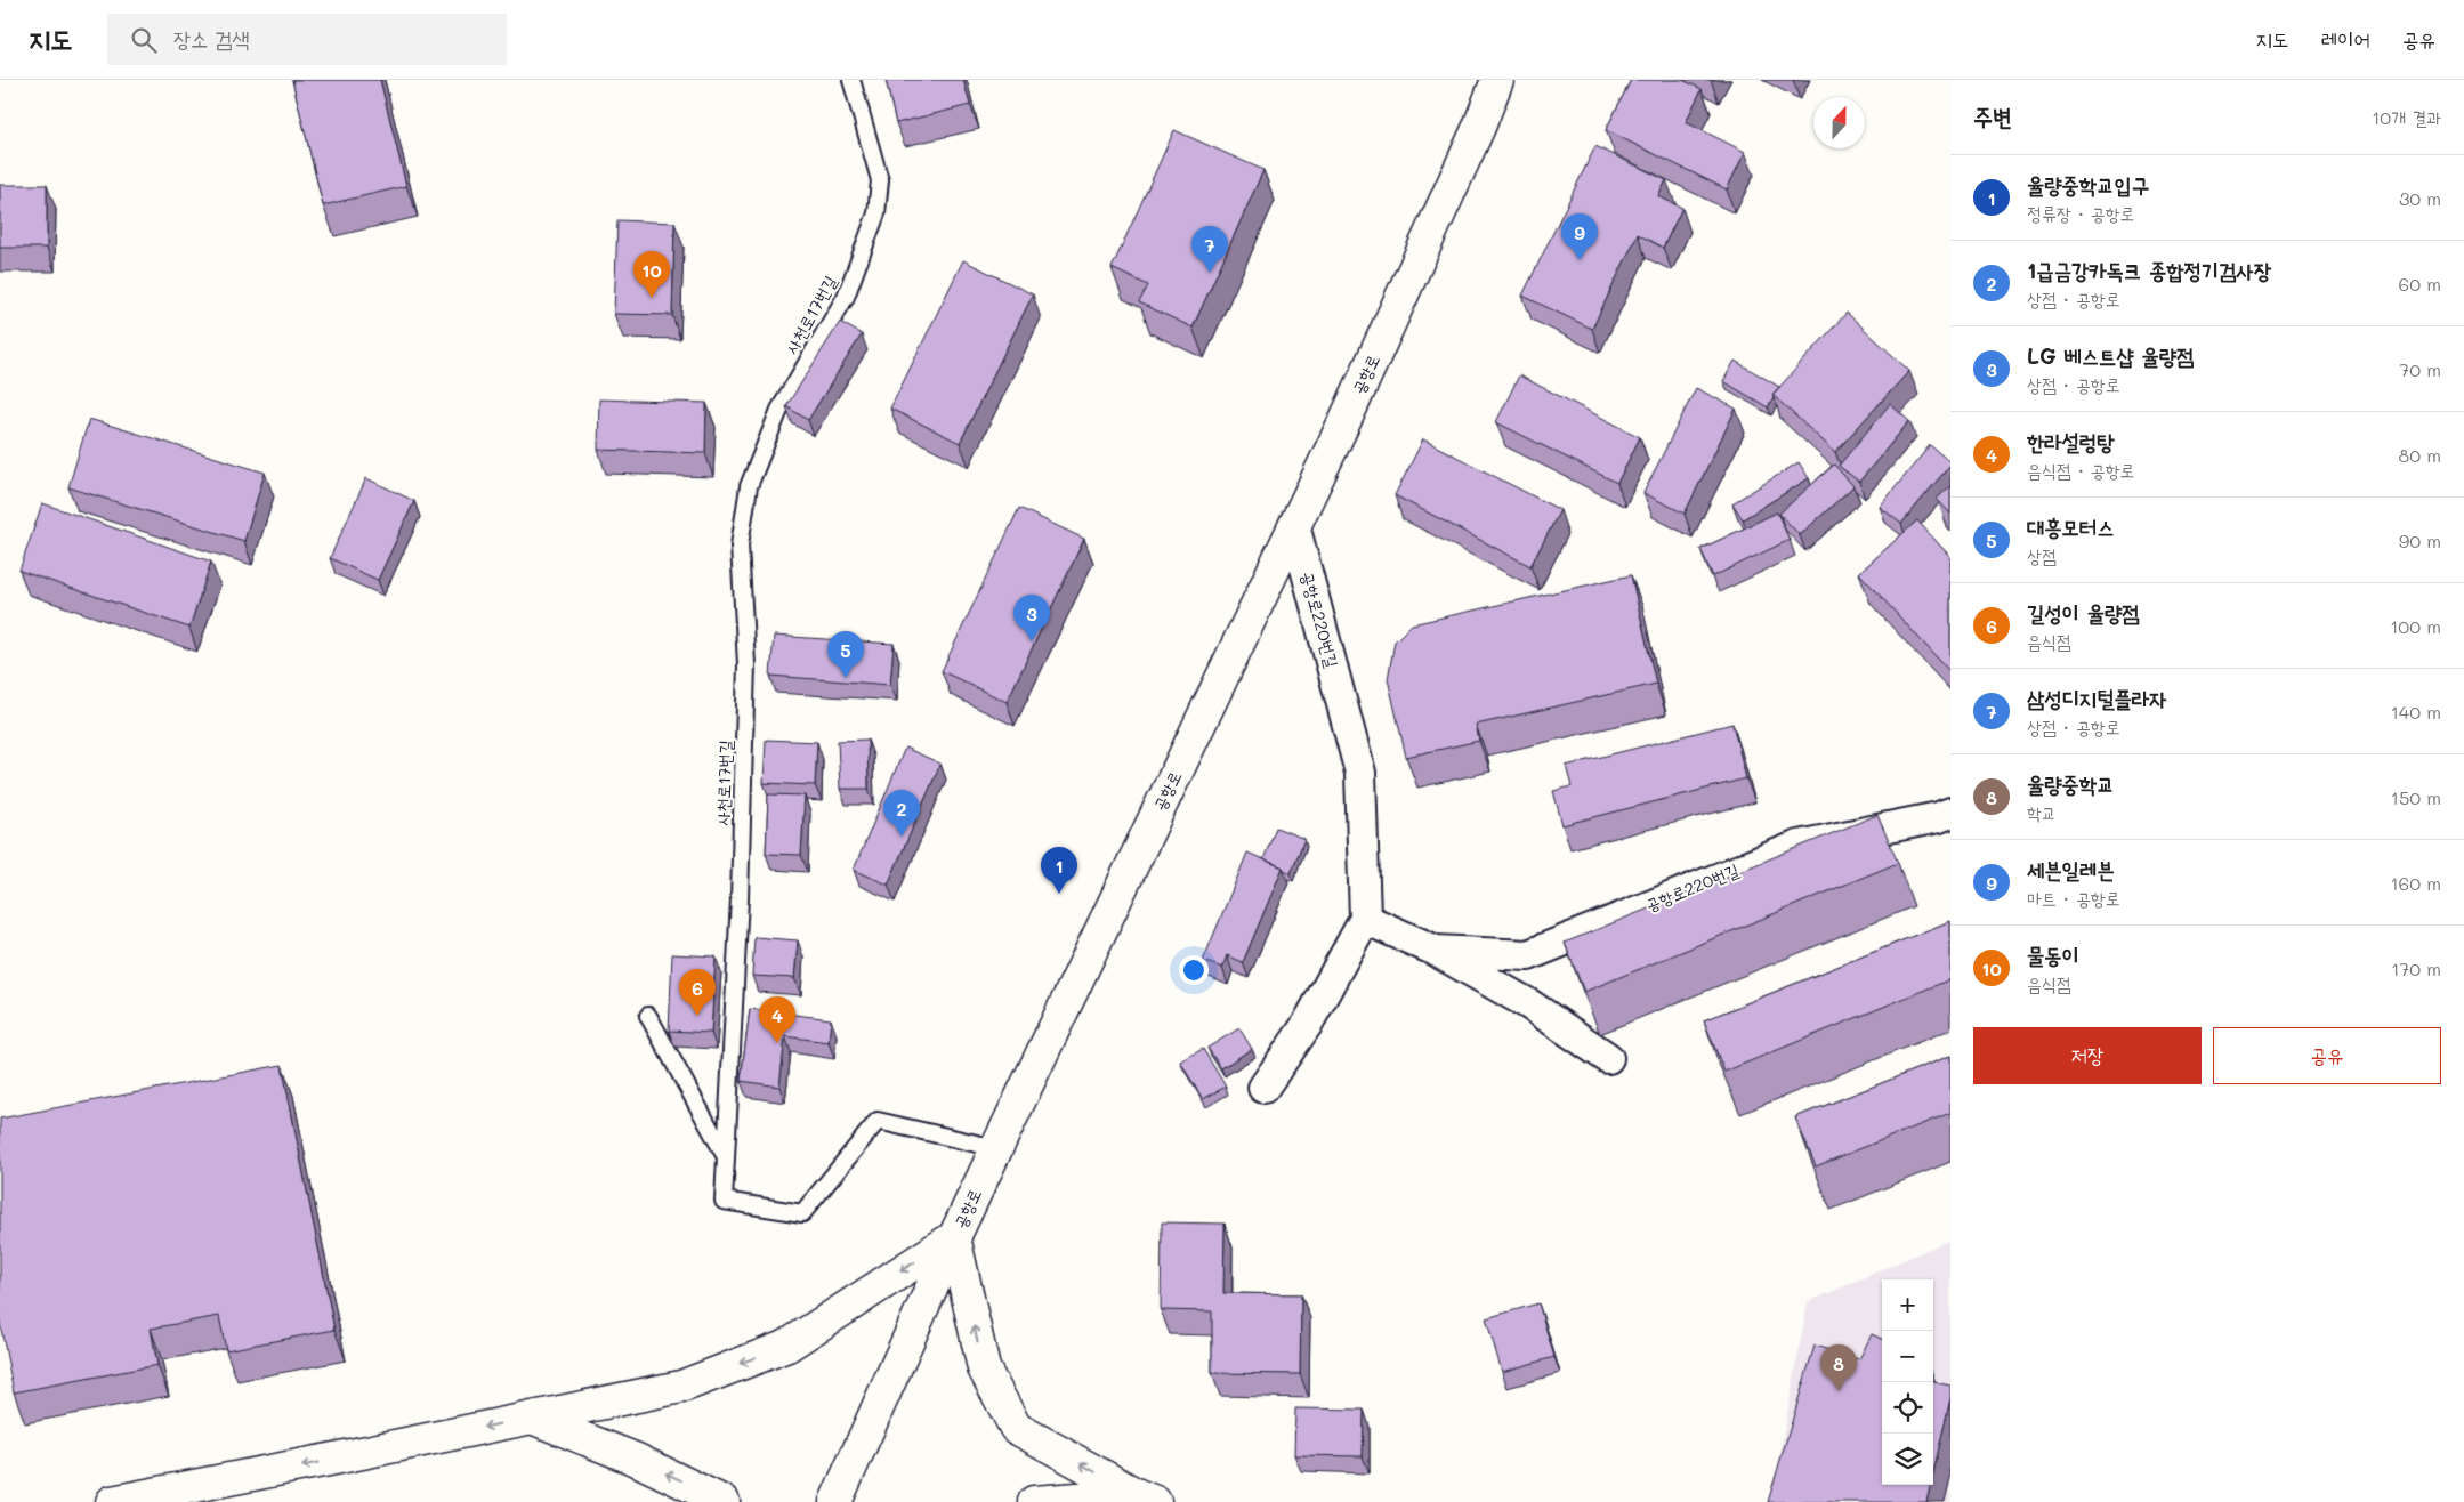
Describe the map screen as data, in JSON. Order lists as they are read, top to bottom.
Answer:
{
  "streets": {
    "main road": ["공항로"],
    "street": ["공항로220번길"],
    "lane": ["사천로17번길"]
  },
  "crossings": [
    ["사천로17번길", "공항로"],
    ["공항로", "공항로220번길"]
  ],
  "north": "top",
  "page": {
    "header": "지도",
    "search": "장소 검색",
    "nav": ["지도", "레이어", "공유"],
    "heading": ["주변", "10개 결과"],
    "list": [
      {
        "mark": "1",
        "name": "율량중학교입구",
        "note": "정류장 · 공항로",
        "value": "30 m"
      },
      {
        "mark": "2",
        "name": "1급금강카독크 종합정기검사장",
        "note": "상점 · 공항로",
        "value": "60 m"
      },
      {
        "mark": "3",
        "name": "LG 베스트샵 율량점",
        "note": "상점 · 공항로",
        "value": "70 m"
      },
      {
        "mark": "4",
        "name": "한라설렁탕",
        "note": "음식점 · 공항로",
        "value": "80 m"
      },
      {
        "mark": "5",
        "name": "대흥모터스",
        "note": "상점",
        "value": "90 m"
      },
      {
        "mark": "6",
        "name": "길성이 율량점",
        "note": "음식점",
        "value": "100 m"
      },
      {
        "mark": "7",
        "name": "삼성디지털플라자",
        "note": "상점 · 공항로",
        "value": "140 m"
      },
      {
        "mark": "8",
        "name": "율량중학교",
        "note": "학교",
        "value": "150 m"
      },
      {
        "mark": "9",
        "name": "세븐일레븐",
        "note": "마트 · 공항로",
        "value": "160 m"
      },
      {
        "mark": "10",
        "name": "물동이",
        "note": "음식점",
        "value": "170 m"
      }
    ],
    "pins": [
      "9",
      "7",
      "10",
      "3",
      "5",
      "2",
      "1",
      "6",
      "4",
      "8"
    ],
    "buttons": ["저장", "공유"],
    "map_buttons": ["+", "−"]
  }
}
